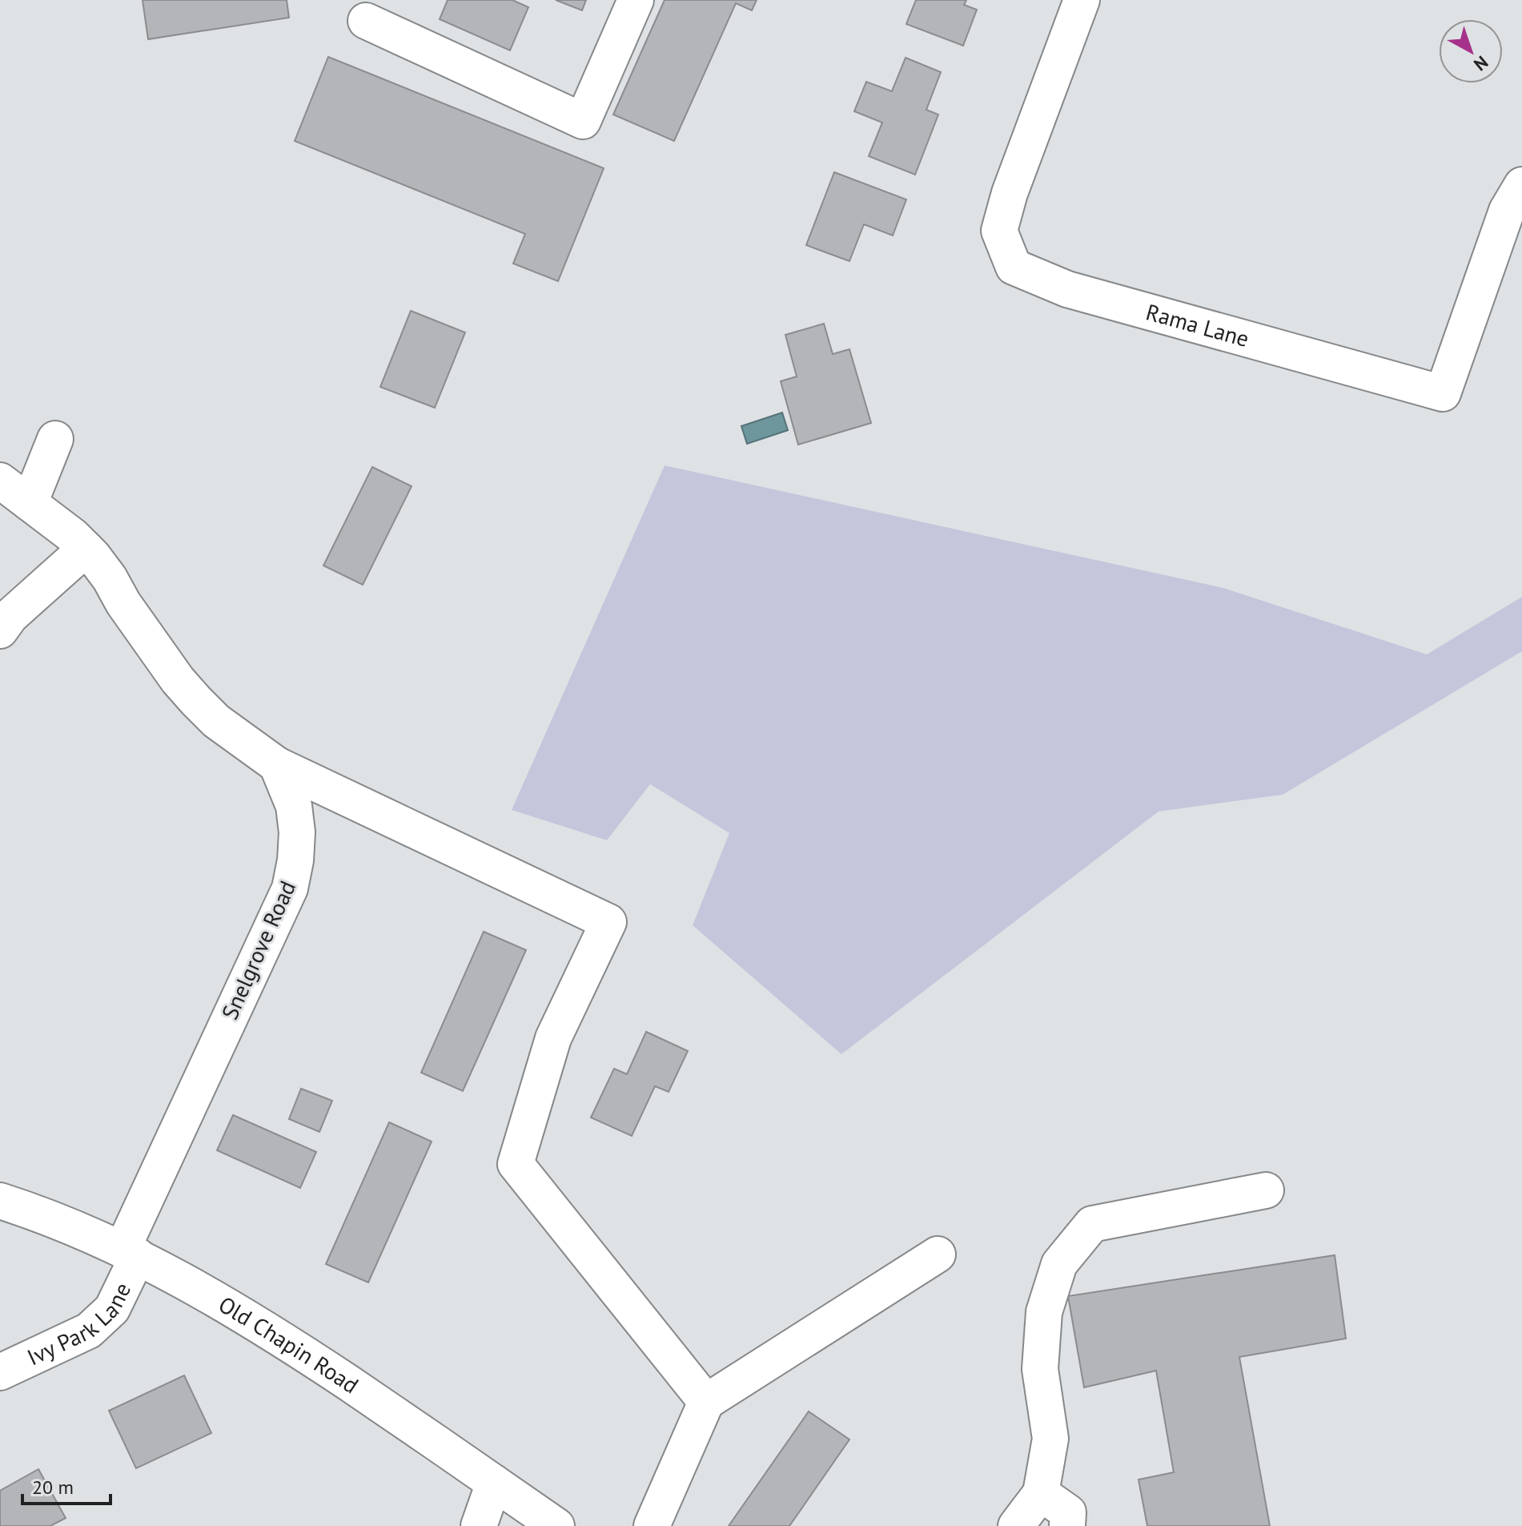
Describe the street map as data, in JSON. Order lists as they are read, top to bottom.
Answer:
{
  "streets": {
    "street": [
      "Rama Lane",
      "Snelgrove Road",
      "Ivy Park Lane",
      "Old Chapin Road"
    ]
  },
  "crossings": [
    ["Snelgrove Road", "Ivy Park Lane"],
    ["Snelgrove Road", "Old Chapin Road"],
    ["Ivy Park Lane", "Old Chapin Road"]
  ],
  "scale_bar": "20 m",
  "north": "bottom right"
}
